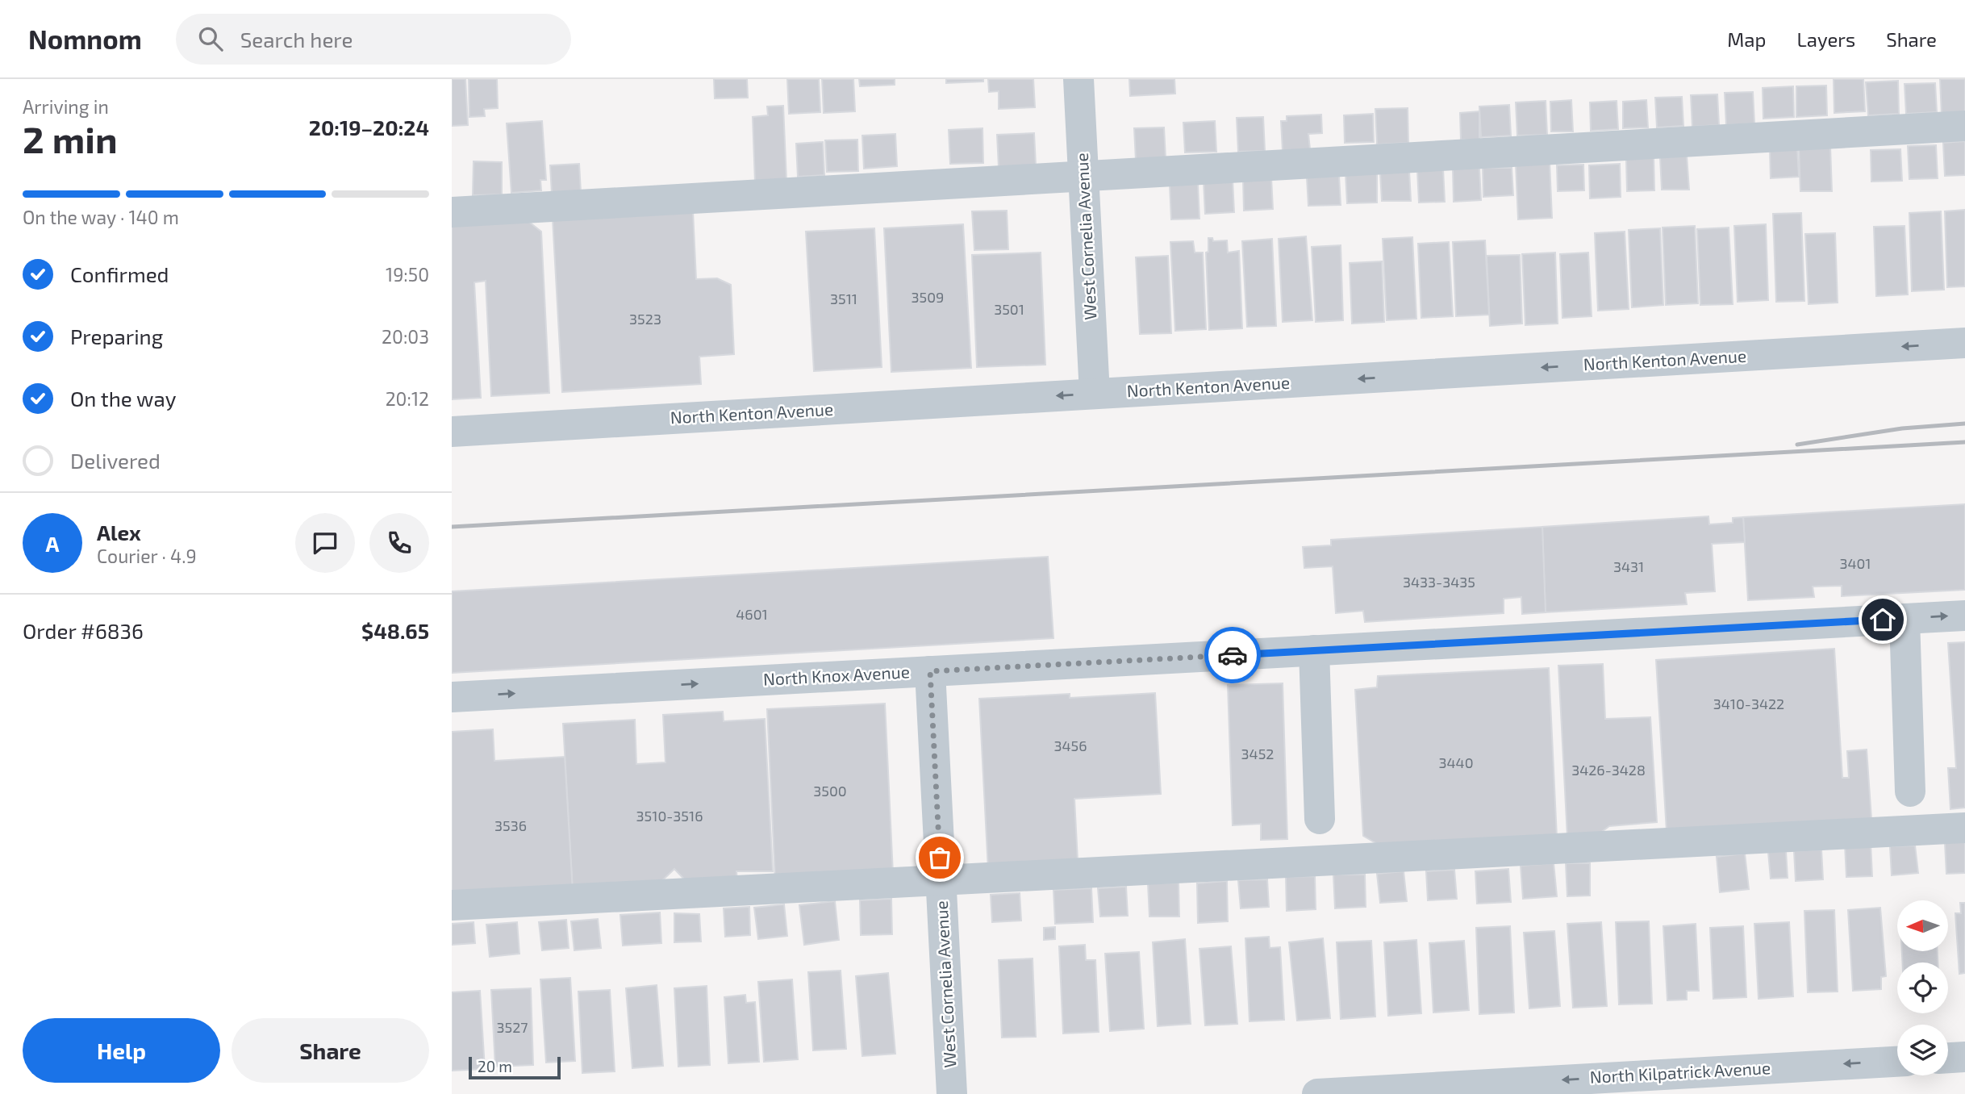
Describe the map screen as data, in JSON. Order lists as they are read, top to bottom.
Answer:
{
  "streets": {
    "street": [
      "West Cornelia Avenue",
      "North Kenton Avenue",
      "North Knox Avenue",
      "North Kilpatrick Avenue"
    ]
  },
  "crossings": [
    ["West Cornelia Avenue", "North Kenton Avenue"],
    ["West Cornelia Avenue", "North Knox Avenue"]
  ],
  "house_numbers": [
    "3509",
    "3511",
    "3501",
    "3523",
    "3401",
    "3431",
    "3433-3435",
    "4601",
    "3410-3422",
    "3456",
    "3452",
    "3440",
    "3426-3428",
    "3500",
    "3510-3516",
    "3536",
    "3527"
  ],
  "scale_bar": "20 m",
  "north": "left",
  "page": {
    "header": "Nomnom",
    "search": "Search here",
    "nav": ["Map", "Layers", "Share"],
    "heading": ["2 min", "Arriving in", "20:19–20:24"],
    "panel": [
      "Alex",
      "Courier · 4.9",
      "Order #6836",
      "$48.65"
    ],
    "bar": "On the way · 140 m",
    "list": [
      ["Confirmed", "19:50"],
      ["Preparing", "20:03"],
      ["On the way", "20:12"],
      "Delivered"
    ],
    "round": "A",
    "buttons": ["Help", "Share"],
    "scale": "20 m"
  }
}
